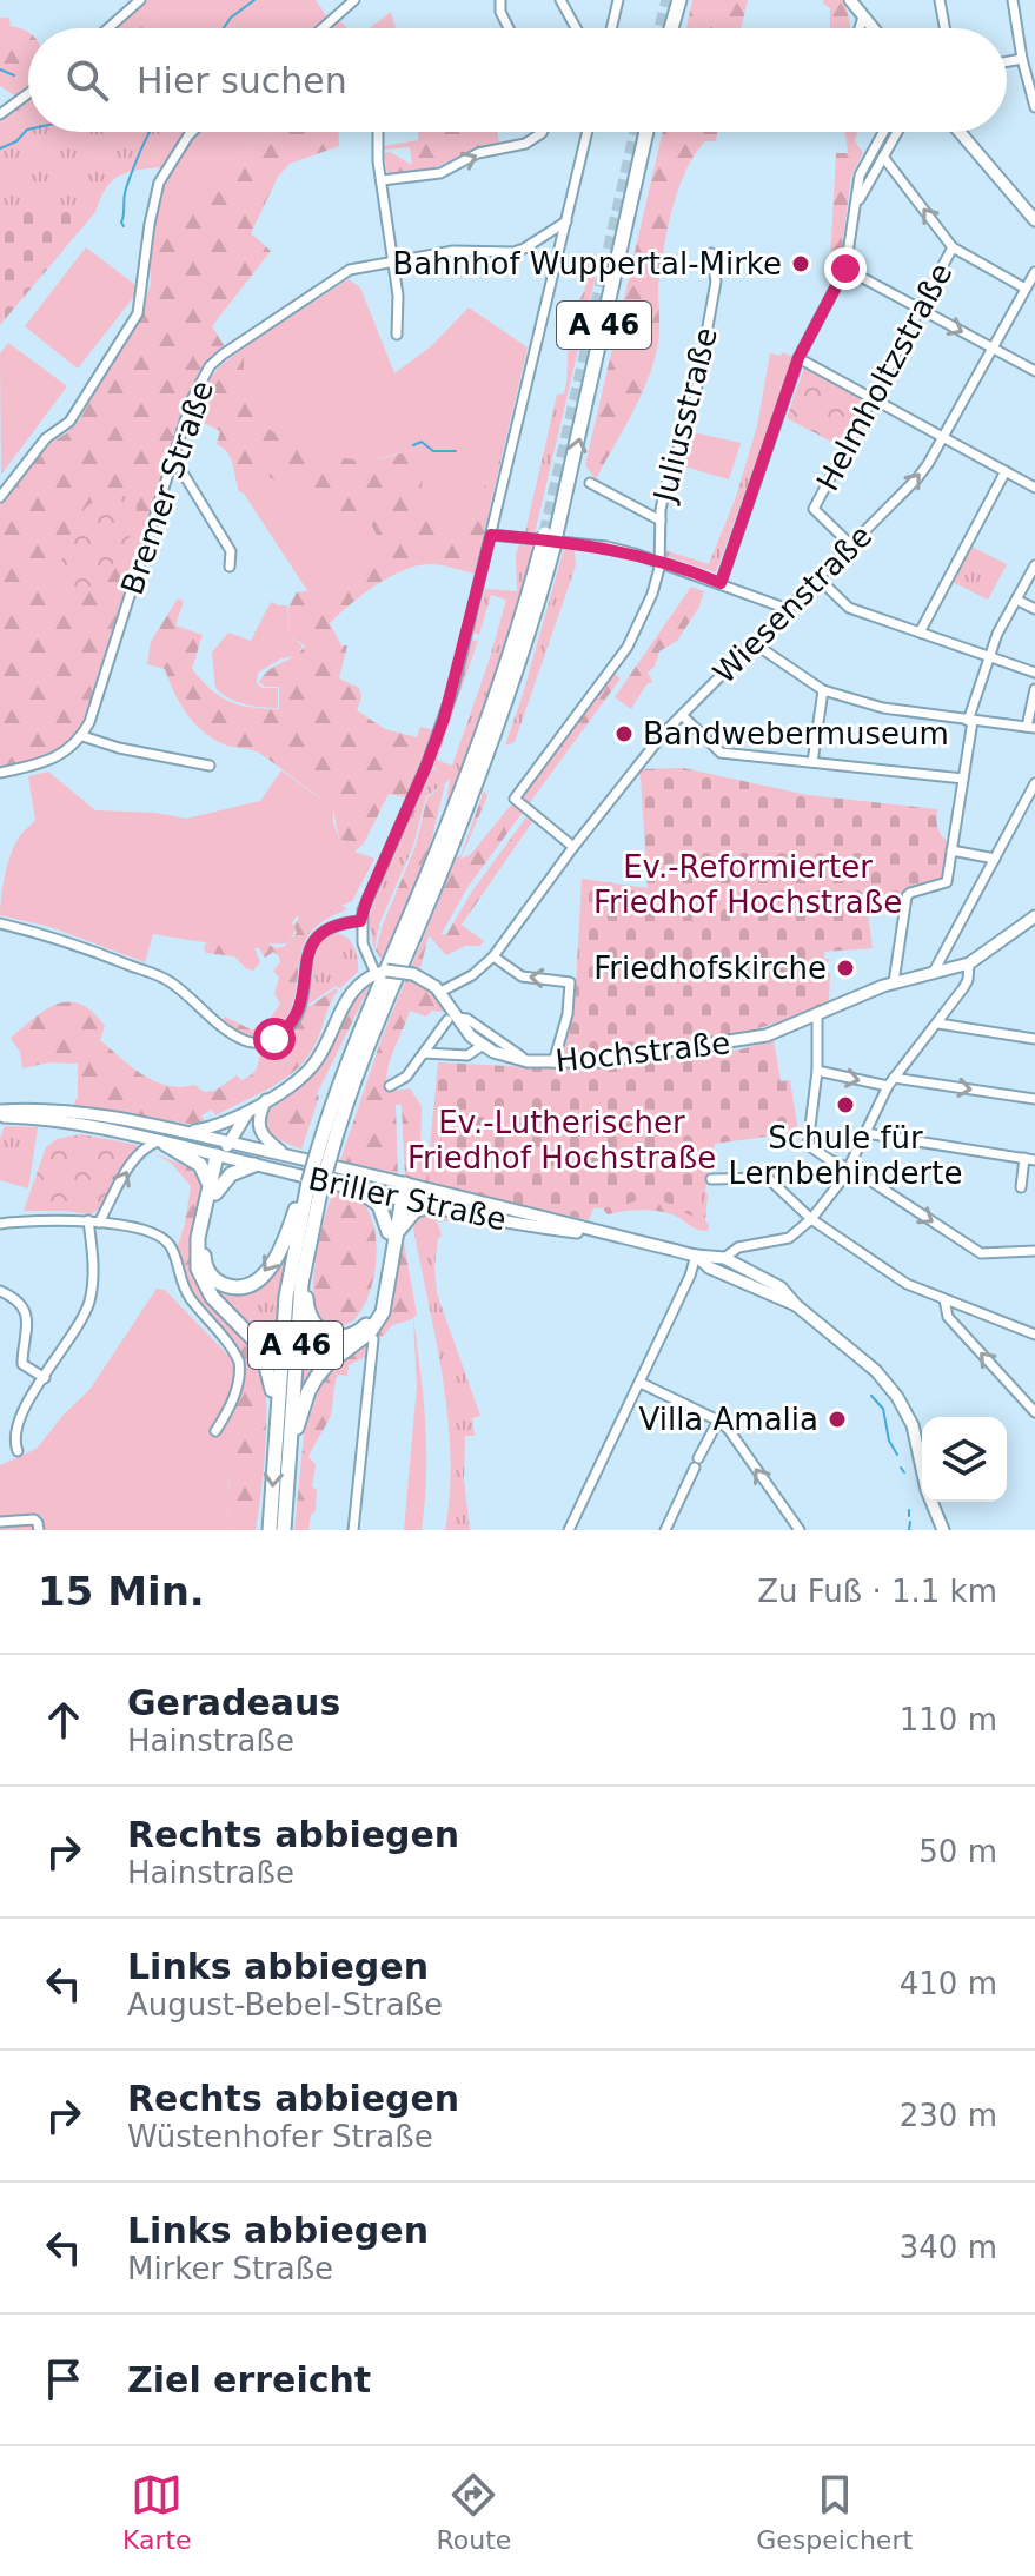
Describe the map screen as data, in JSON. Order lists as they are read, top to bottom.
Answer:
{
  "streets": {
    "highway": ["A 46"],
    "main road": ["Hochstraße", "Briller Straße"],
    "street": [
      "Helmholtzstraße",
      "Juliusstraße",
      "Bremer Straße",
      "Wiesenstraße"
    ]
  },
  "crossings": [
    ["Helmholtzstraße", "Wiesenstraße"],
    ["Juliusstraße", "Wiesenstraße"]
  ],
  "parks": ["Ev.-Reformierter Friedhof Hochstraße", "Ev.-Lutherischer Friedhof Hochstraße"],
  "places": [
    "Bahnhof Wuppertal-Mirke",
    "Bandwebermuseum",
    "Friedhofskirche",
    "Schule für Lernbehinderte",
    "Villa Amalia"
  ],
  "page": {
    "search": "Hier suchen",
    "heading": ["15 Min.", "Zu Fuß · 1.1 km"],
    "list": [
      ["Geradeaus", "Hainstraße", "110 m"],
      ["Rechts abbiegen", "Hainstraße", "50 m"],
      ["Links abbiegen", "August-Bebel-Straße", "410 m"],
      ["Rechts abbiegen", "Wüstenhofer Straße", "230 m"],
      ["Links abbiegen", "Mirker Straße", "340 m"],
      "Ziel erreicht"
    ],
    "nav": ["Karte", "Route", "Gespeichert"]
  }
}
